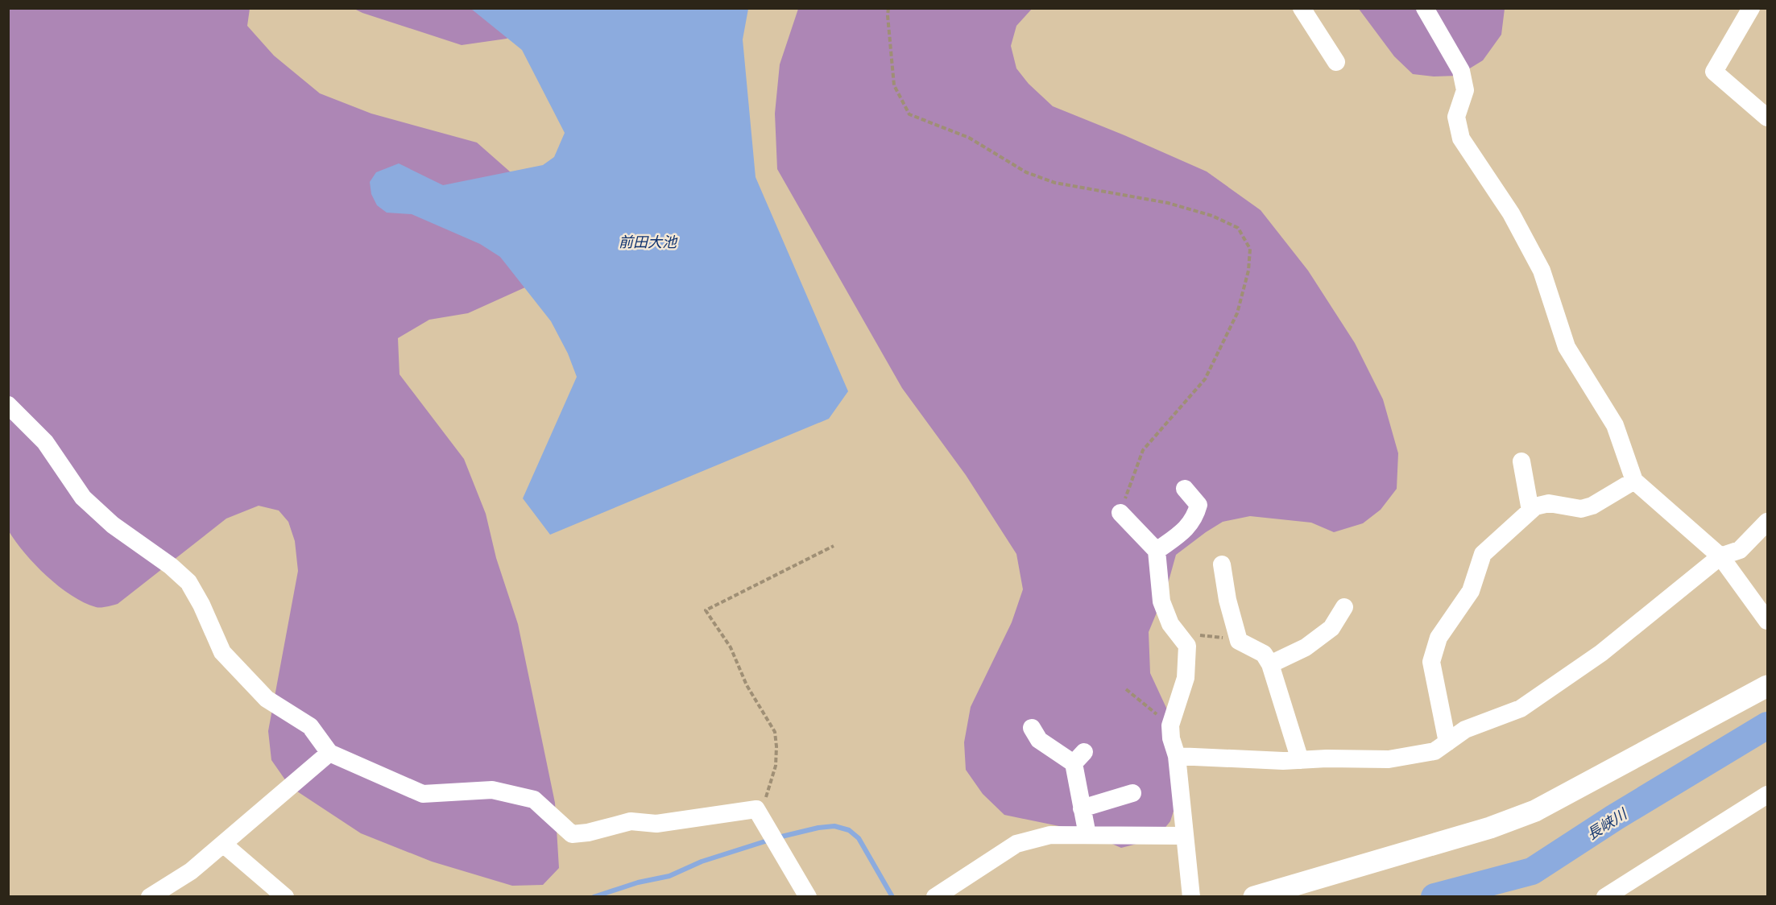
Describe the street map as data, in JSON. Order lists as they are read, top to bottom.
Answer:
{
  "water": ["前田大池", "長峡川"]
}
